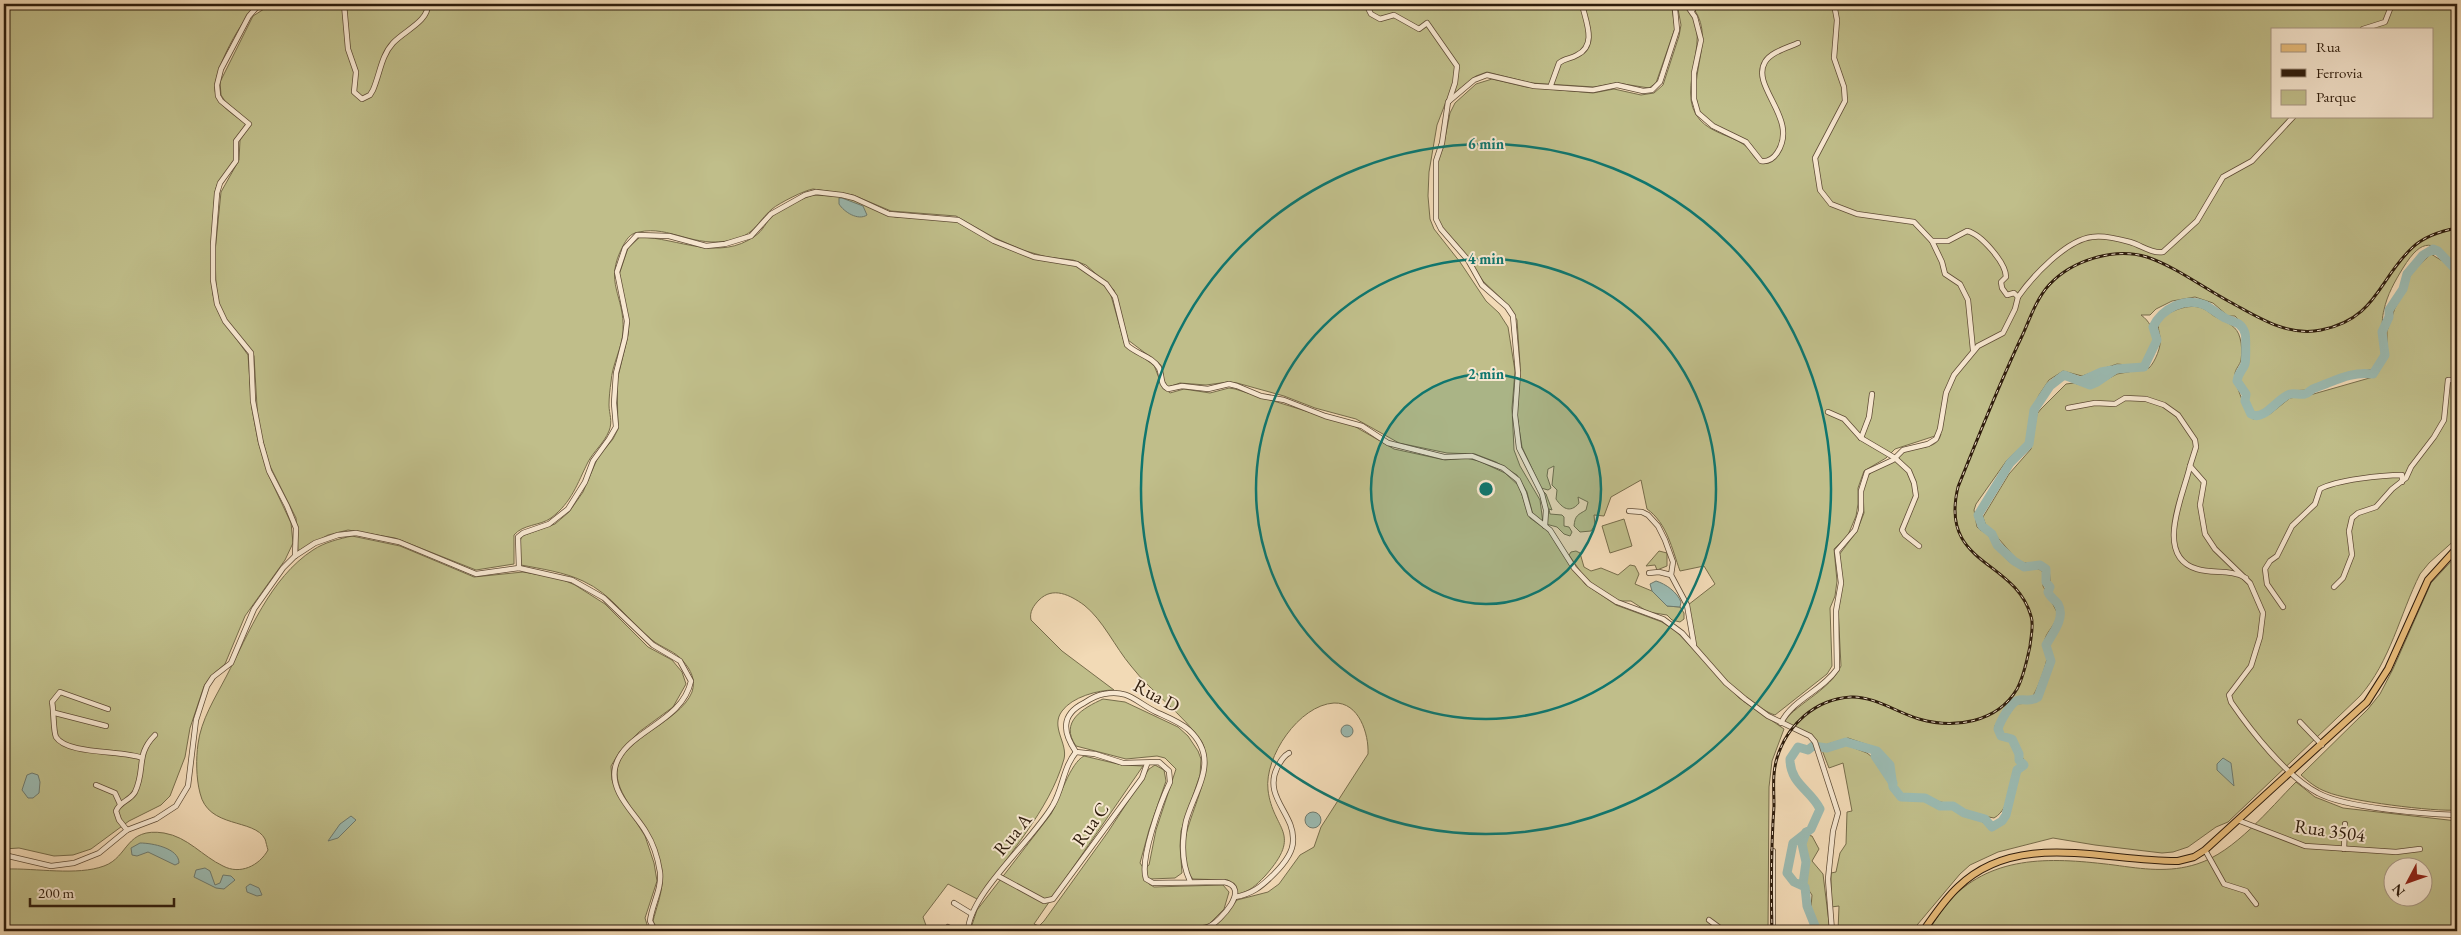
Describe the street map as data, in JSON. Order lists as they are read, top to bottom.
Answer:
{
  "streets": {
    "street": [
      "Rua D",
      "Rua C",
      "Rua 3504",
      "Rua A"
    ]
  },
  "crossings": [
    ["Rua D", "Rua A"],
    ["Rua C", "Rua A"]
  ],
  "legend": ["Rua", "Ferrovia", "Parque"],
  "scale_bar": "200 m",
  "north": "bottom left",
  "rings": ["6 min", "4 min", "2 min"]
}
